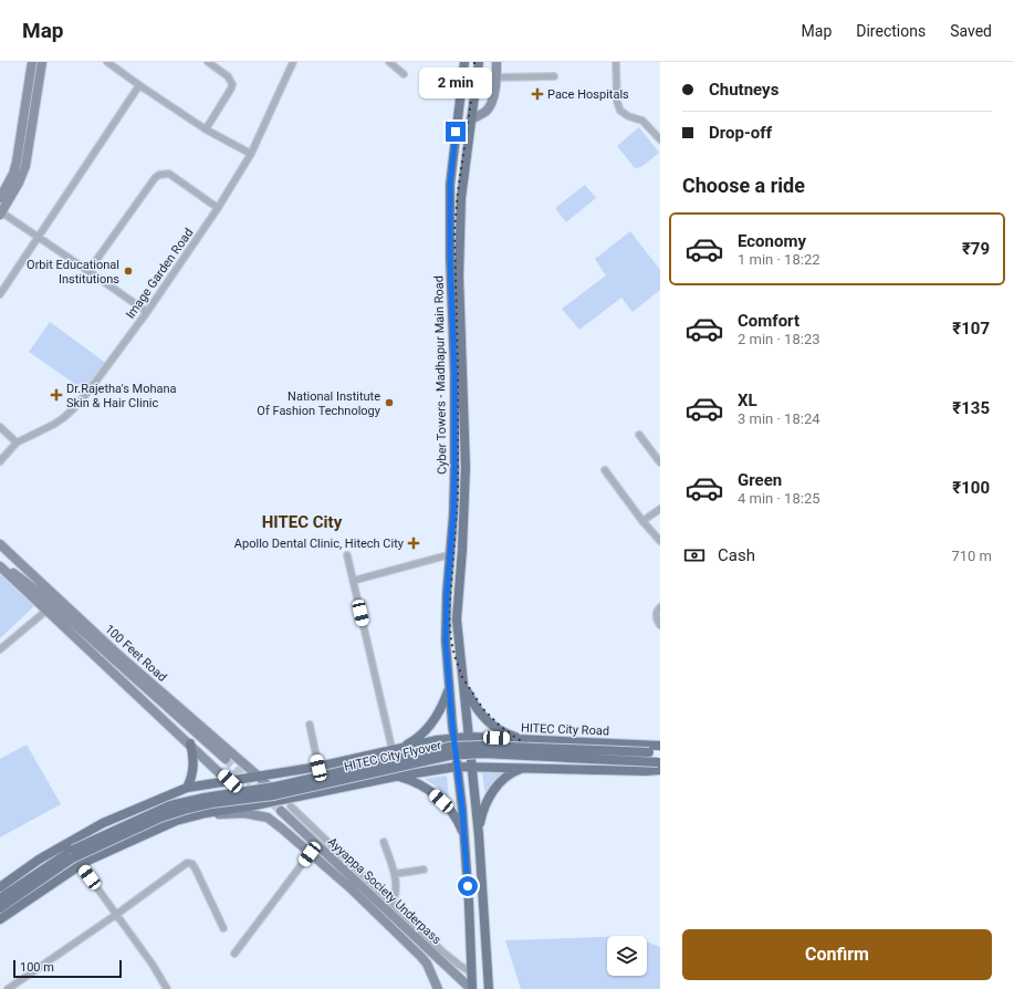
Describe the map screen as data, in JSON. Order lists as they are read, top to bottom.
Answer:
{
  "streets": {
    "main road": [
      "Cyber Towers - Madhapur Main Road",
      "100 Feet Road",
      "HITEC City Road",
      "HITEC City Flyover",
      "Ayyappa Society Underpass"
    ],
    "street": ["Image Garden Road"]
  },
  "crossings": [
    ["Cyber Towers - Madhapur Main Road", "HITEC City Road"],
    ["Cyber Towers - Madhapur Main Road", "Ayyappa Society Underpass"]
  ],
  "districts": ["HITEC City"],
  "places": {
    "health": ["Pace Hospitals", "Dr.Rajetha's Mohana Skin & Hair Clinic", "Apollo Dental Clinic, Hitech City"],
    "other": ["Orbit Educational Institutions", "National Institute Of Fashion Technology"]
  },
  "scale_bar": "100 m",
  "page": {
    "header": "Map",
    "nav": ["Map", "Directions", "Saved"],
    "banner": ["Chutneys", "Drop-off"],
    "bubble": "2 min",
    "heading": "Choose a ride",
    "list": [
      {
        "name": "Economy",
        "note": "1 min · 18:22",
        "value": "₹79"
      },
      {
        "name": "Comfort",
        "note": "2 min · 18:23",
        "value": "₹107"
      },
      {
        "name": "XL",
        "note": "3 min · 18:24",
        "value": "₹135"
      },
      {
        "name": "Green",
        "note": "4 min · 18:25",
        "value": "₹100"
      }
    ],
    "pay": ["Cash", "710 m"],
    "buttons": "Confirm",
    "scale": "100 m"
  }
}
